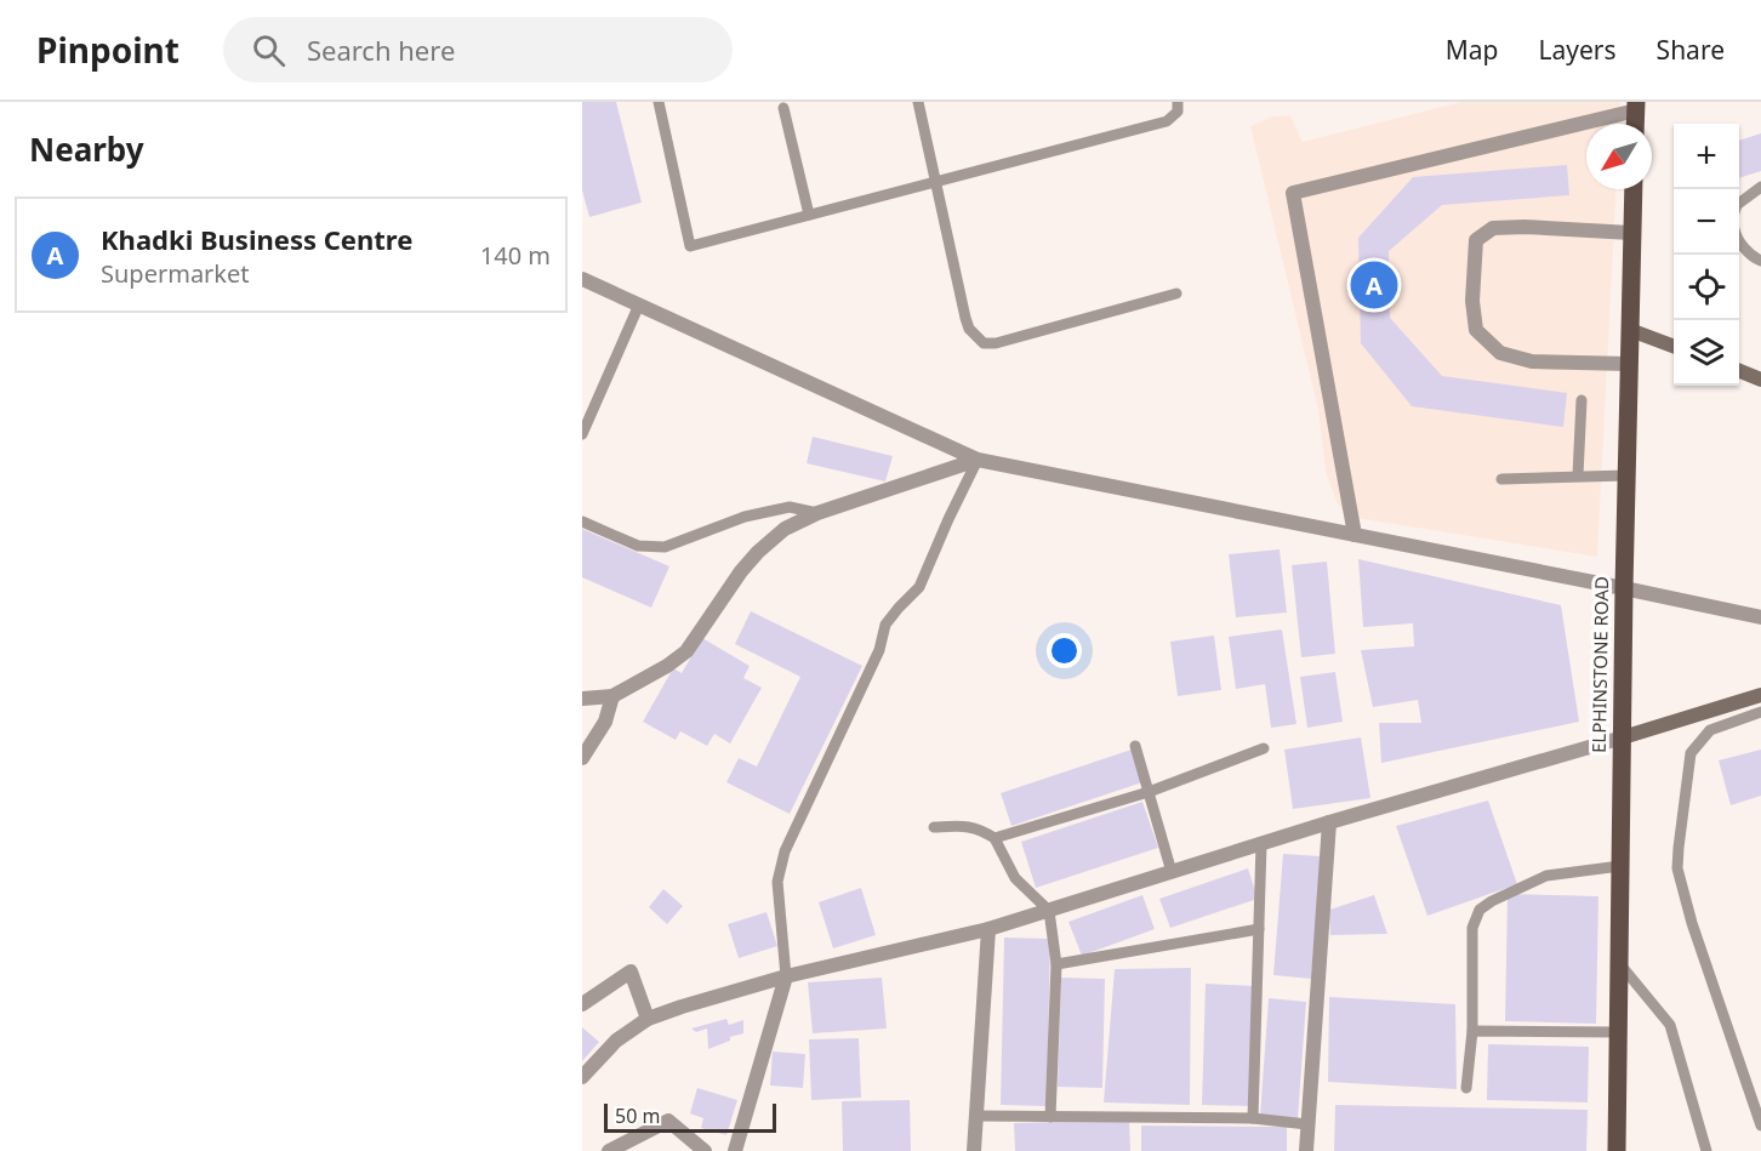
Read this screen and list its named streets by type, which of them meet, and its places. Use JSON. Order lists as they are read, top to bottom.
{
  "streets": {
    "main road": ["ELPHINSTONE ROAD"]
  },
  "scale_bar": "50 m",
  "north": "bottom left",
  "page": {
    "header": "Pinpoint",
    "search": "Search here",
    "nav": ["Map", "Layers", "Share"],
    "heading": "Nearby",
    "map_buttons": ["+", "−"],
    "list": [
      {
        "mark": "A",
        "name": "Khadki Business Centre",
        "note": "Supermarket",
        "value": "140 m"
      }
    ],
    "pins": "A",
    "scale": "50 m"
  }
}
